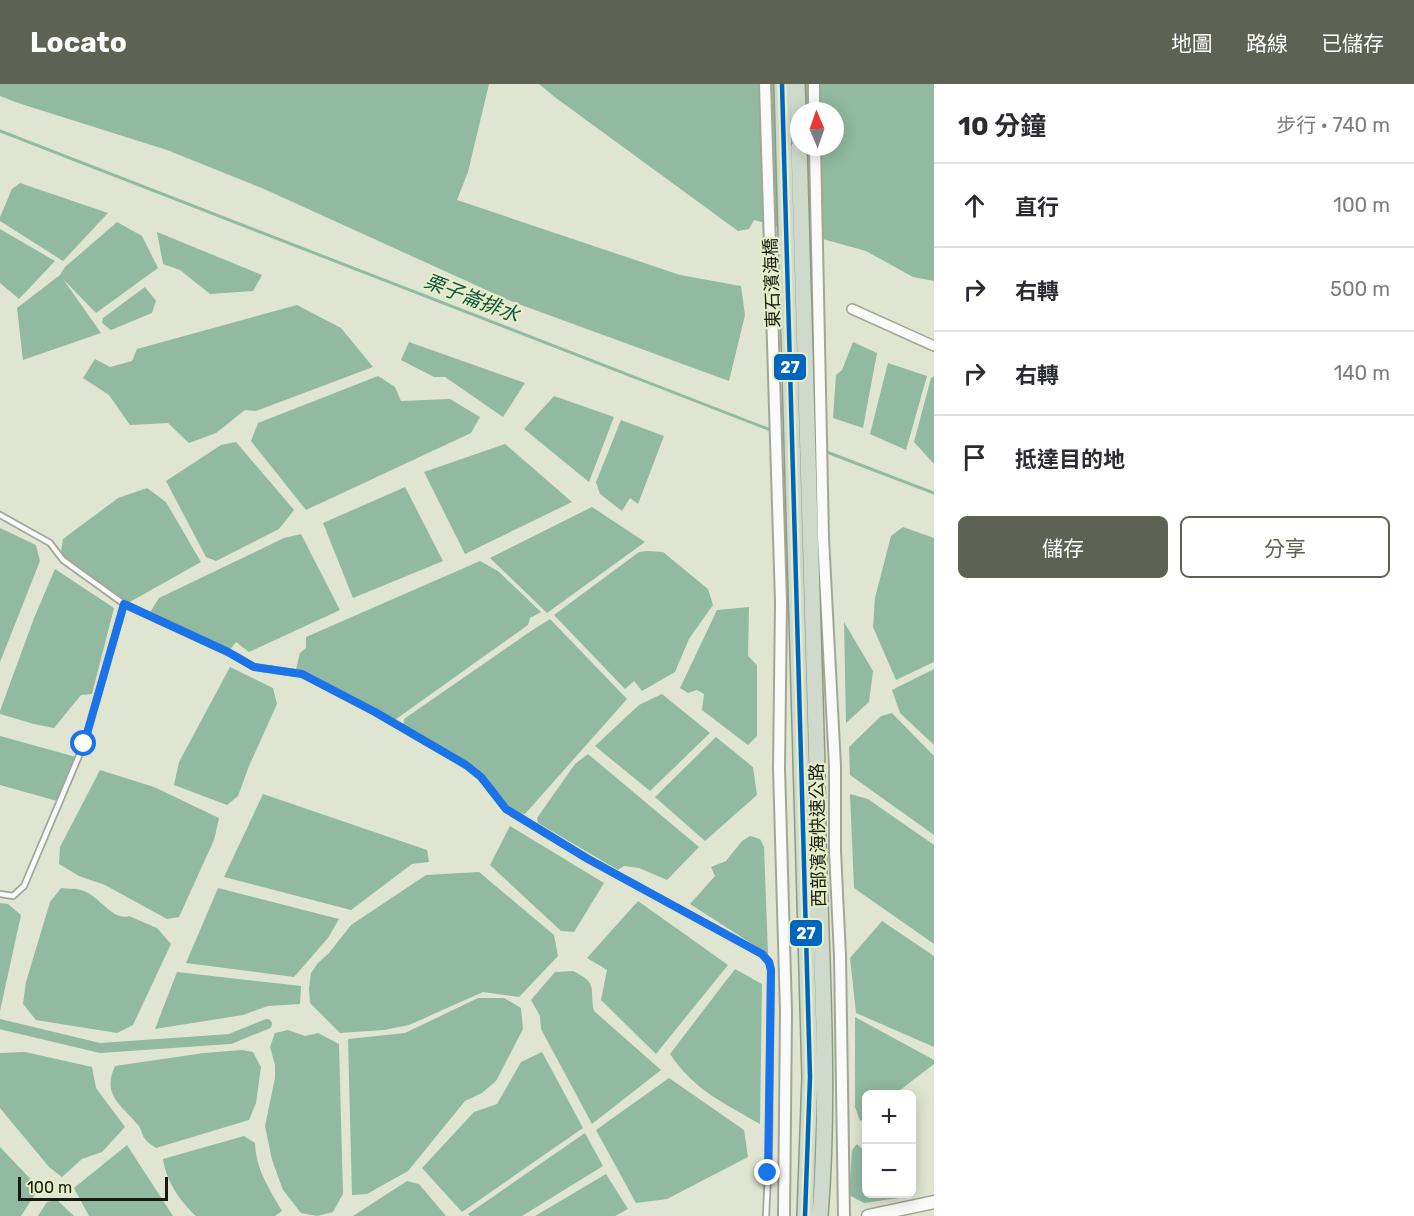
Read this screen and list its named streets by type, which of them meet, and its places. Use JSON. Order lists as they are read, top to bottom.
{
  "streets": {
    "highway": ["東石濱海橋", "西部濱海快速公路"]
  },
  "crossings": [
    ["東石濱海橋", "西部濱海快速公路"]
  ],
  "water": ["栗子崙排水"],
  "lines": ["transit line 27"],
  "scale_bar": "100 m",
  "north": "top",
  "page": {
    "header": "Locato",
    "nav": ["地圖", "路線", "已儲存"],
    "heading": ["10 分鐘", "步行 · 740 m"],
    "list": [
      ["直行", "100 m"],
      ["右轉", "500 m"],
      ["右轉", "140 m"],
      "抵達目的地"
    ],
    "buttons": ["儲存", "分享"],
    "map_buttons": ["+", "−"],
    "scale": "100 m"
  }
}
